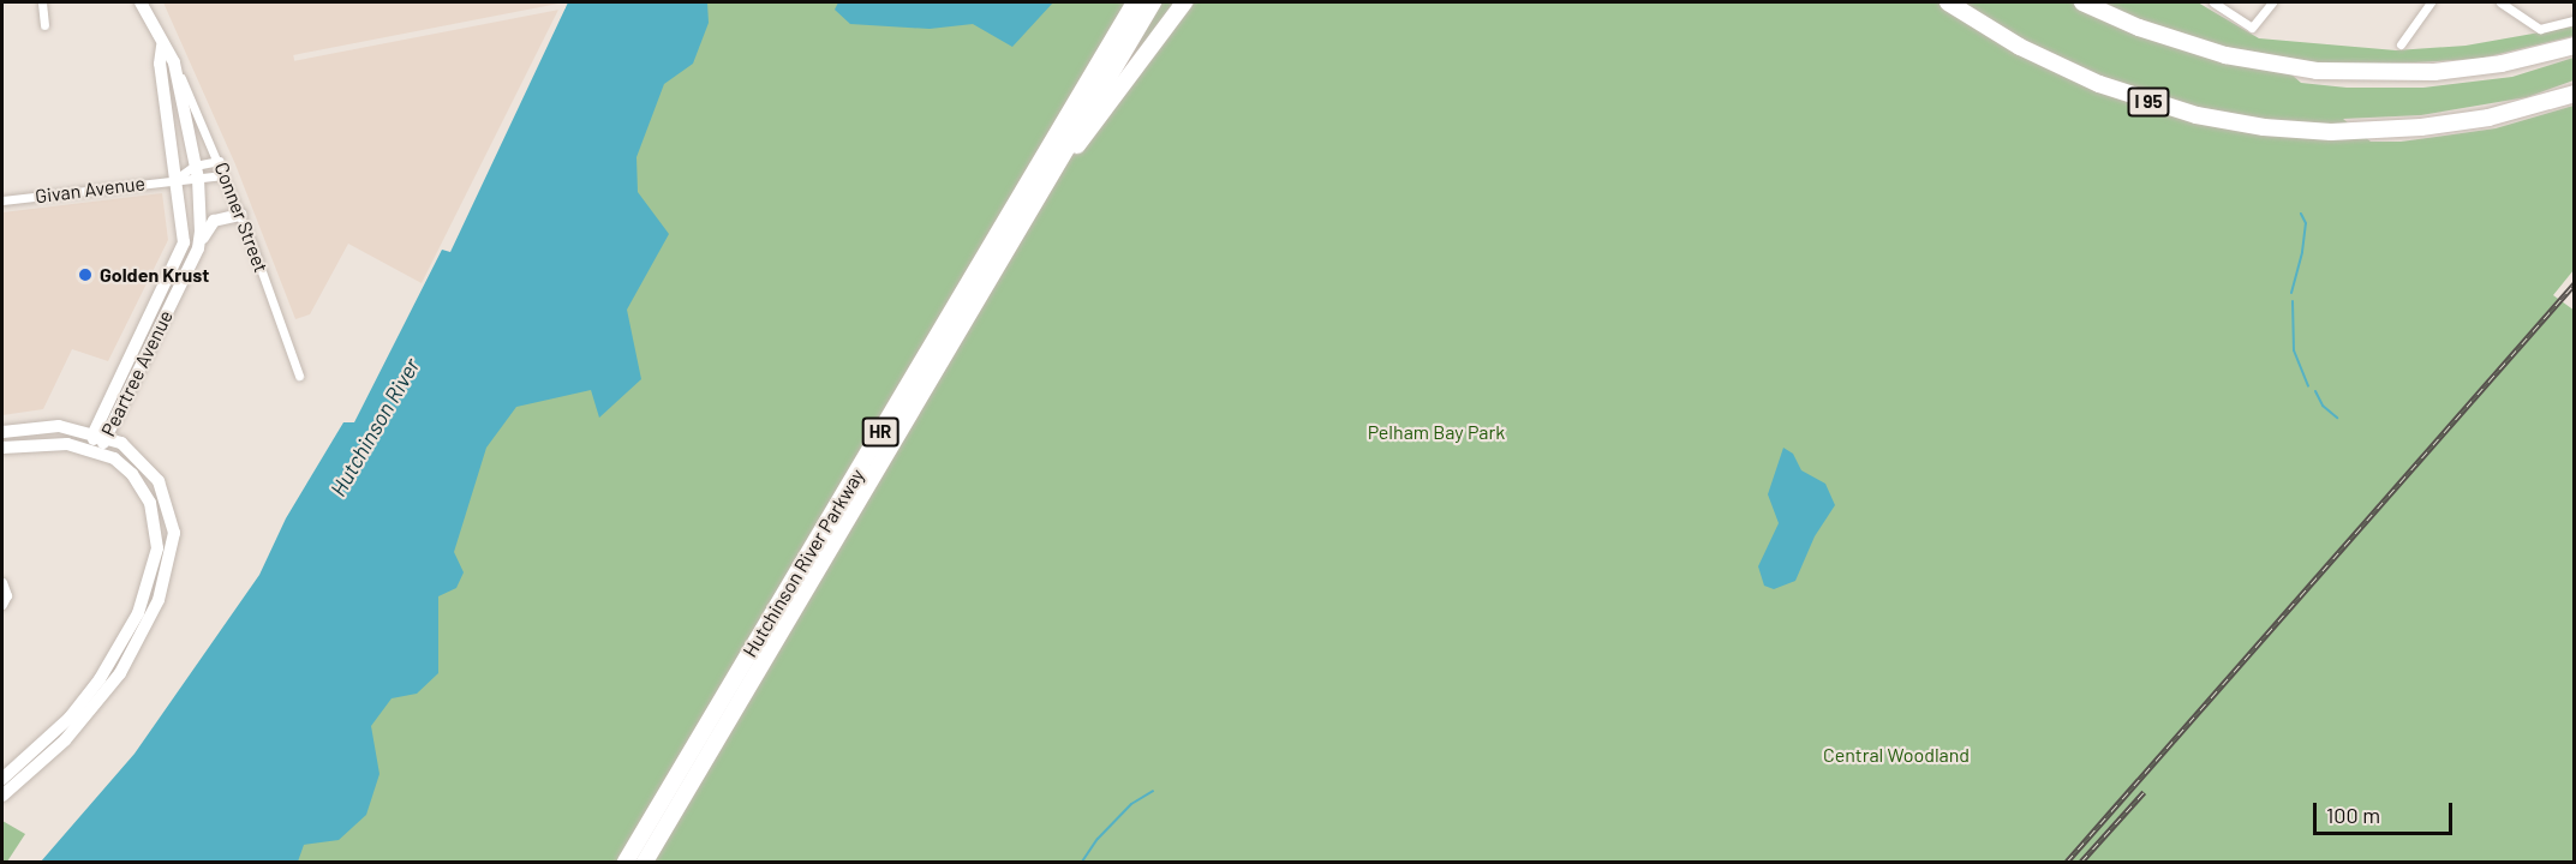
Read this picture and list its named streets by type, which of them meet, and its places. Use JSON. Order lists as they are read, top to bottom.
{
  "streets": {
    "highway": ["I 95", "HR", "Hutchinson River Parkway"],
    "main road": ["Conner Street", "Peartree Avenue"],
    "street": ["Givan Avenue"]
  },
  "crossings": [
    ["Givan Avenue", "Conner Street"],
    ["Givan Avenue", "Peartree Avenue"],
    ["Conner Street", "Peartree Avenue"]
  ],
  "water": ["Hutchinson River"],
  "parks": ["Pelham Bay Park", "Central Woodland"],
  "places": ["Golden Krust"],
  "scale_bar": "100 m"
}
